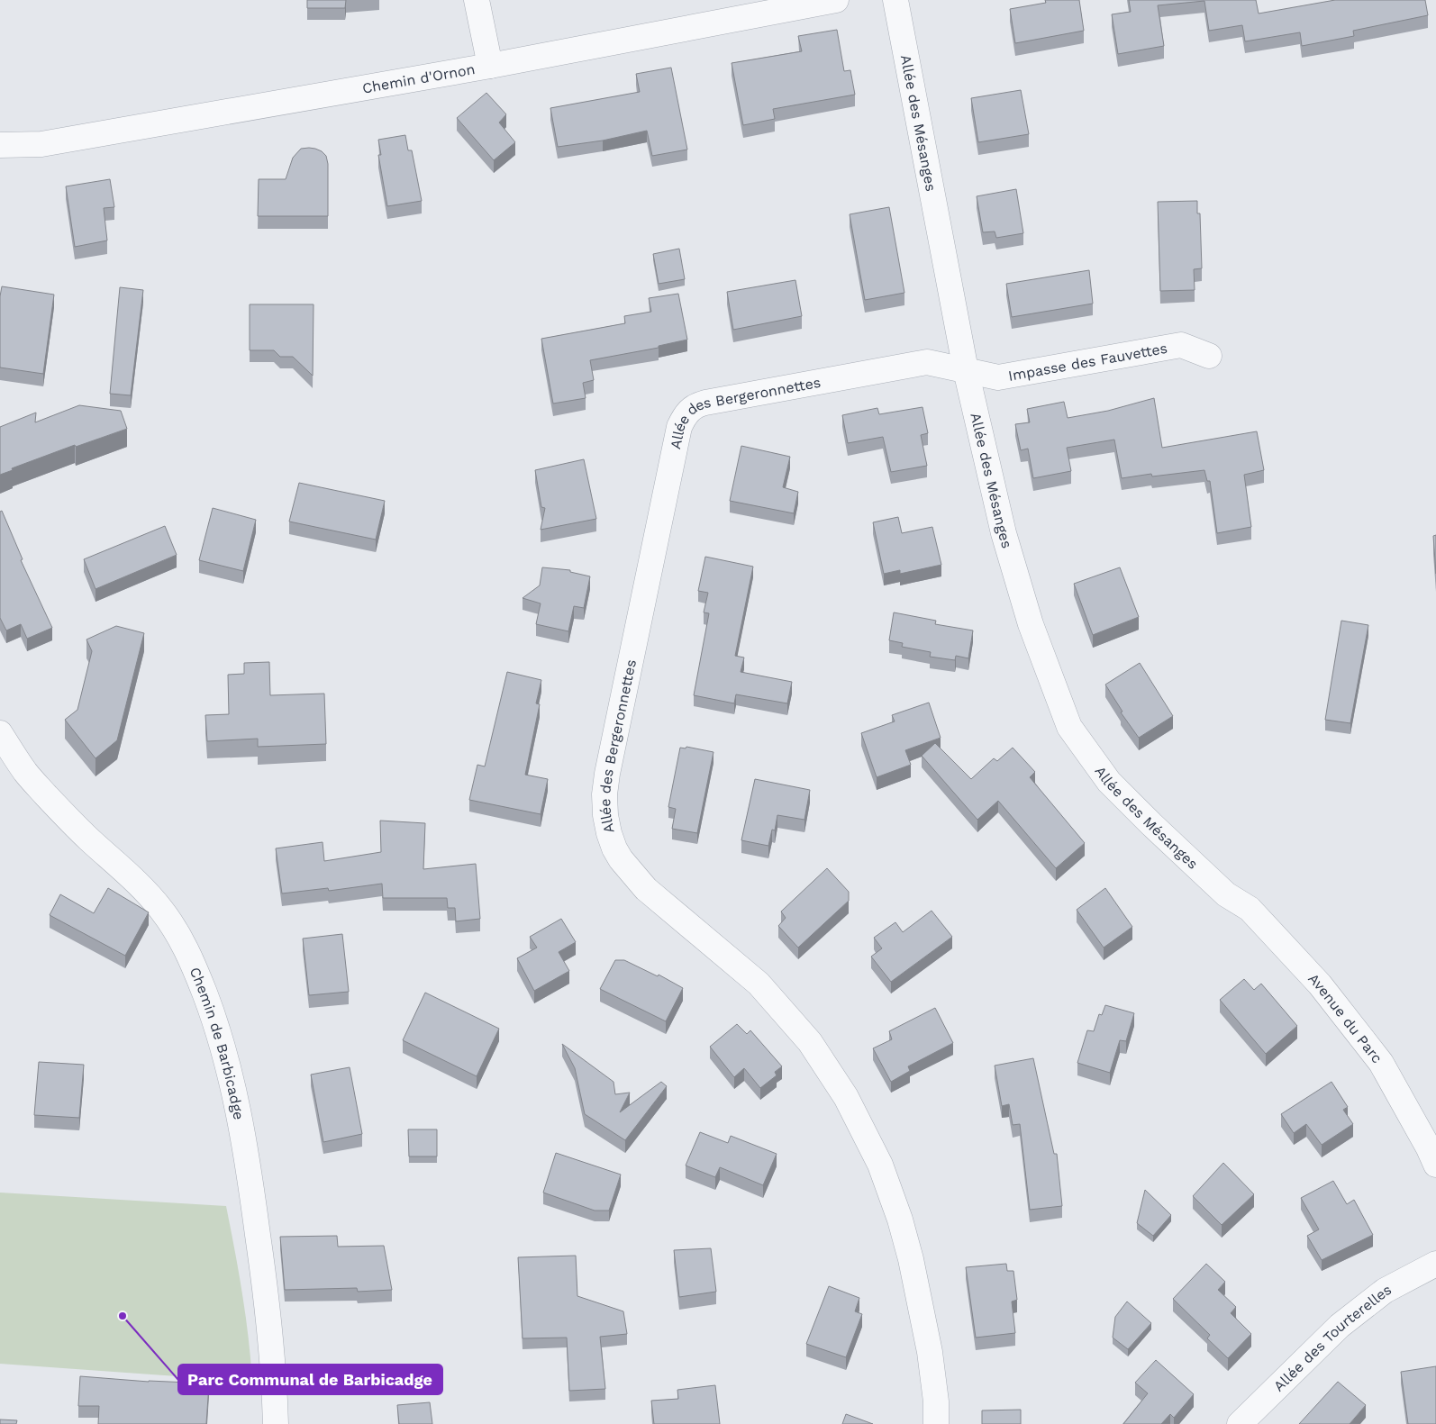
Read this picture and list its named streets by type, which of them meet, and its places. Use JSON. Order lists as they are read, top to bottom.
{
  "streets": {
    "street": [
      "Chemin d'Ornon",
      "Allée des Mésanges",
      "Impasse des Fauvettes",
      "Allée des Bergeronnettes",
      "Avenue du Parc",
      "Chemin de Barbicadge",
      "Allée des Tourterelles"
    ]
  },
  "crossings": [
    ["Allée des Mésanges", "Impasse des Fauvettes"],
    ["Allée des Mésanges", "Allée des Bergeronnettes"],
    ["Allée des Mésanges", "Avenue du Parc"],
    ["Impasse des Fauvettes", "Allée des Bergeronnettes"]
  ],
  "places": ["Parc Communal de Barbicadge"]
}
